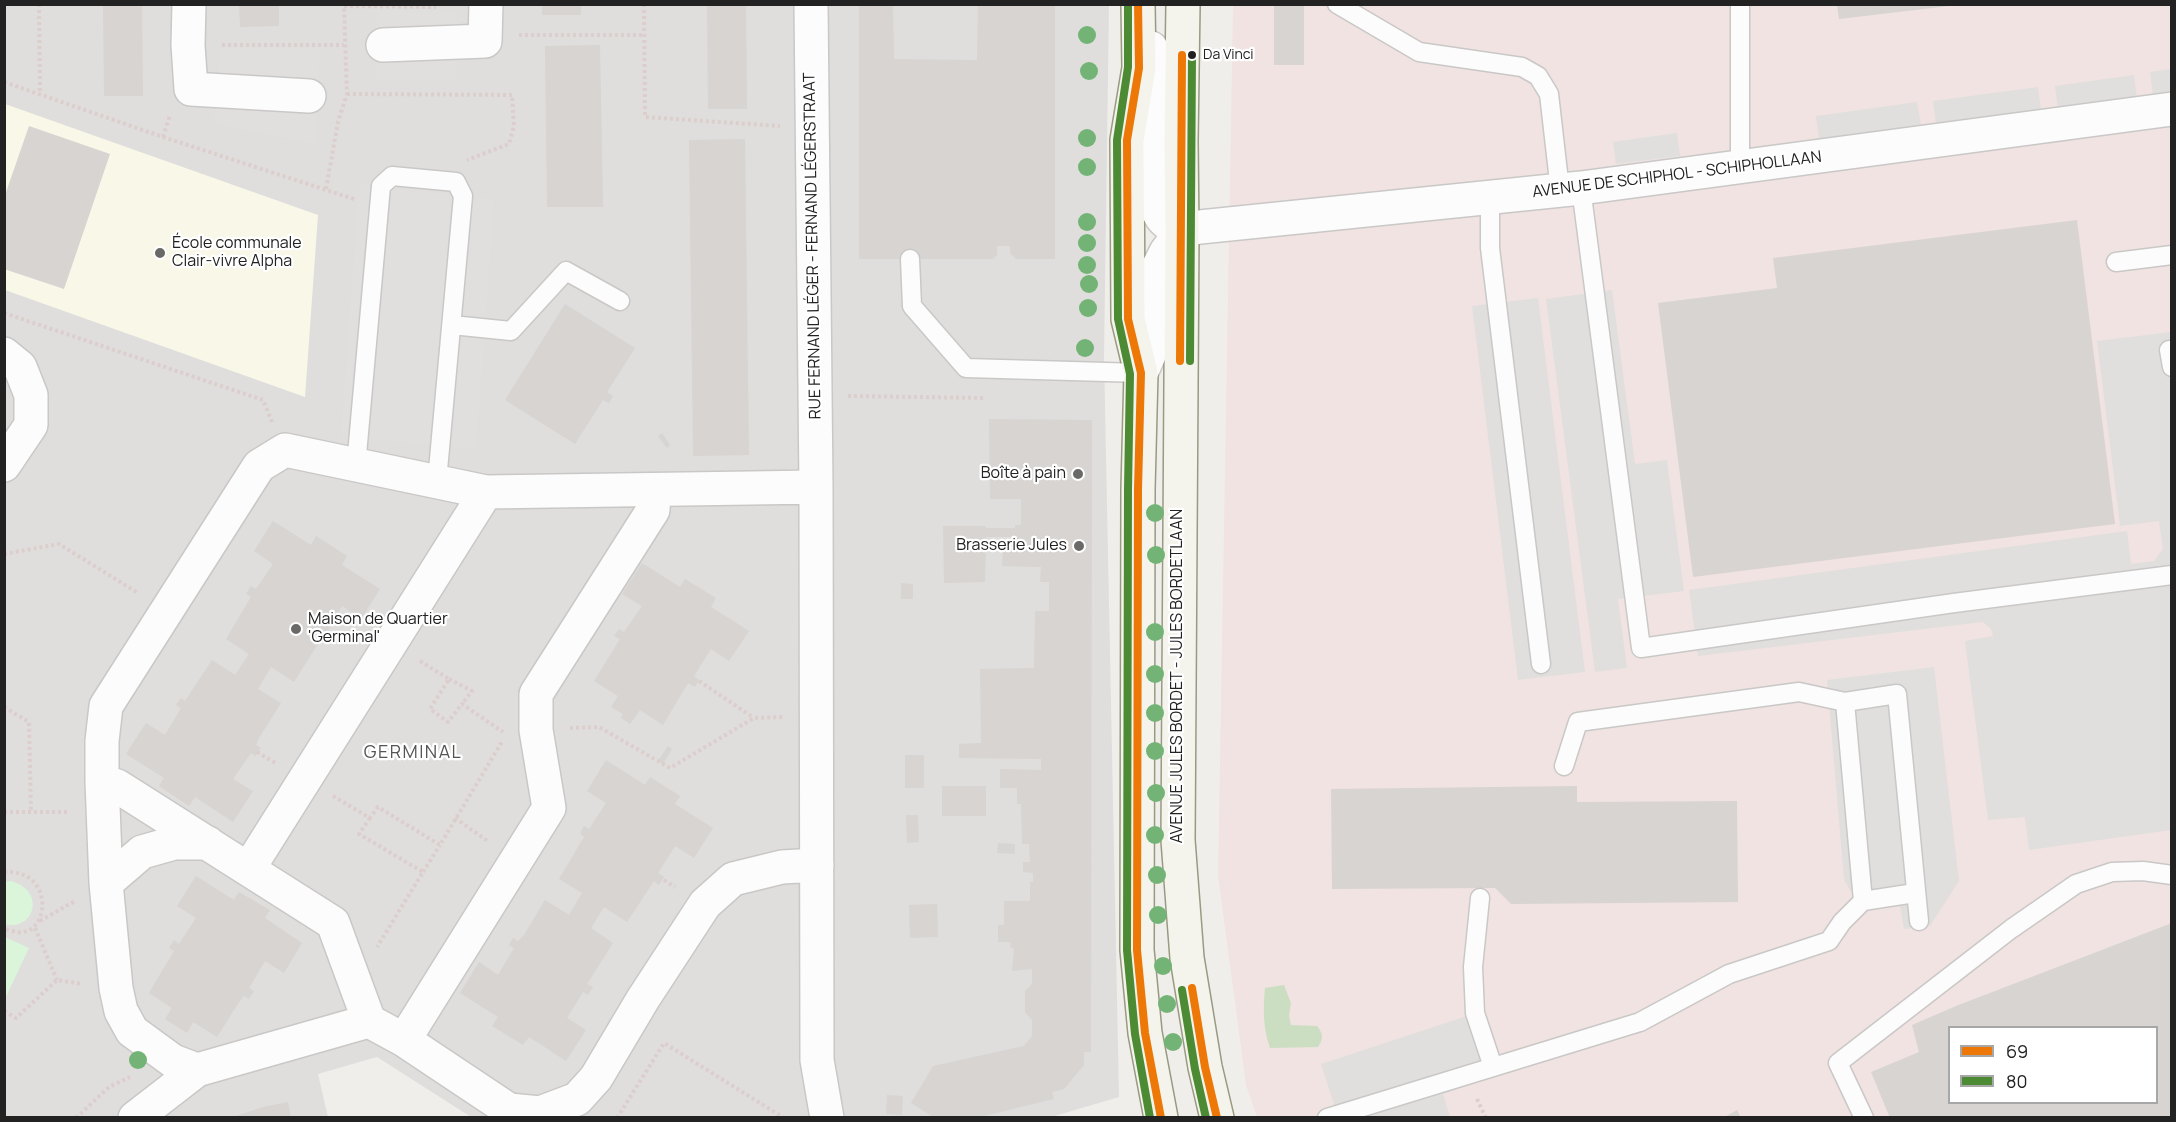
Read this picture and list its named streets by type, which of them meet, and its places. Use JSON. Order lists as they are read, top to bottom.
{
  "streets": {
    "main road": ["AVENUE JULES BORDET - JULES BORDETLAAN"],
    "street": ["AVENUE DE SCHIPHOL - SCHIPHOLLAAN", "RUE FERNAND LÉGER - FERNAND LÉGERSTRAAT"]
  },
  "crossings": [
    ["AVENUE DE SCHIPHOL - SCHIPHOLLAAN", "AVENUE JULES BORDET - JULES BORDETLAAN"]
  ],
  "districts": ["GERMINAL"],
  "places": [
    "Da Vinci",
    "École communale Clair-vivre Alpha",
    "Boîte à pain",
    "Brasserie Jules",
    "Maison de Quartier 'Germinal'"
  ],
  "lines": ["transit line 69", "transit line 80"],
  "legend": ["69", "80"]
}
